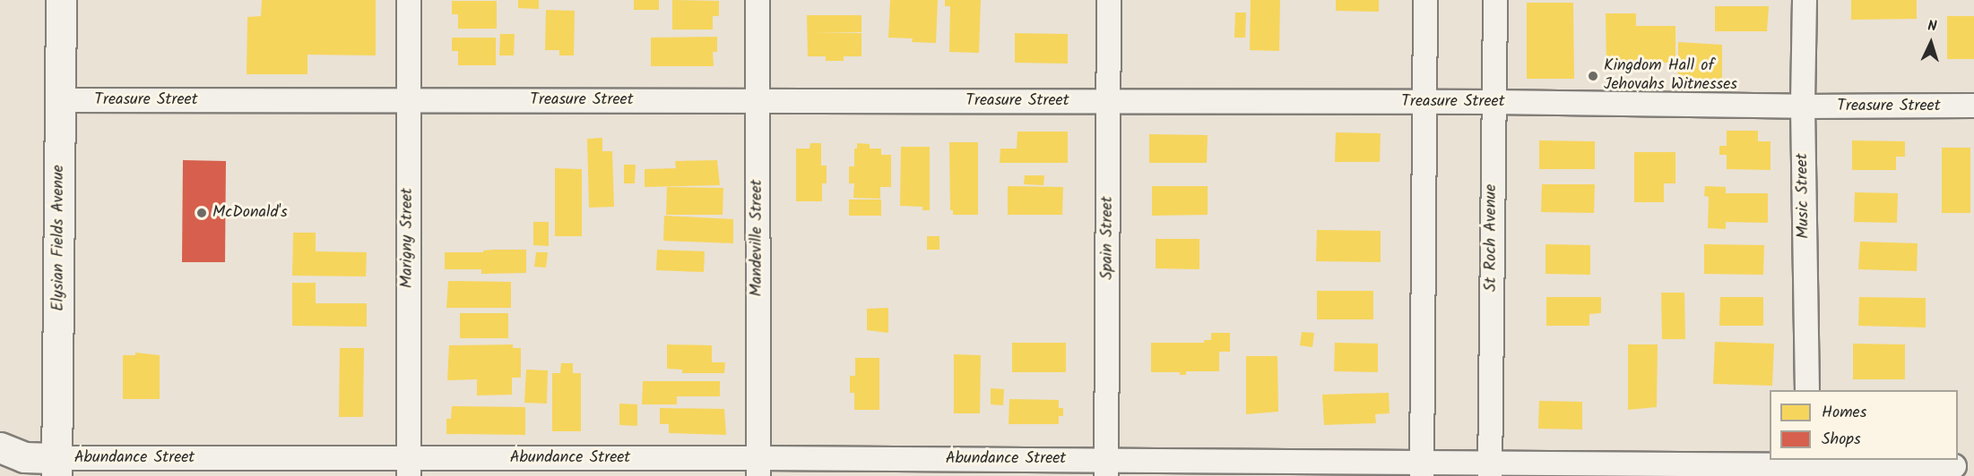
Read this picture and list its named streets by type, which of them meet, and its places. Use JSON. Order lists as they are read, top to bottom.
{
  "streets": {
    "main road": ["Elysian Fields Avenue"],
    "street": [
      "Treasure Street",
      "Music Street",
      "Marigny Street",
      "Mandeville Street",
      "Spain Street",
      "St Roch Avenue",
      "Abundance Street"
    ]
  },
  "crossings": [
    ["Treasure Street", "Music Street"],
    ["Treasure Street", "Elysian Fields Avenue"],
    ["Treasure Street", "Marigny Street"],
    ["Treasure Street", "Mandeville Street"],
    ["Treasure Street", "Spain Street"],
    ["Treasure Street", "St Roch Avenue"],
    ["Elysian Fields Avenue", "Abundance Street"],
    ["Marigny Street", "Abundance Street"],
    ["Mandeville Street", "Abundance Street"],
    ["Spain Street", "Abundance Street"],
    ["St Roch Avenue", "Abundance Street"]
  ],
  "places": ["Kingdom Hall of Jehovahs Witnesses", "McDonald's"],
  "legend": ["Homes", "Shops"],
  "north": "top"
}
